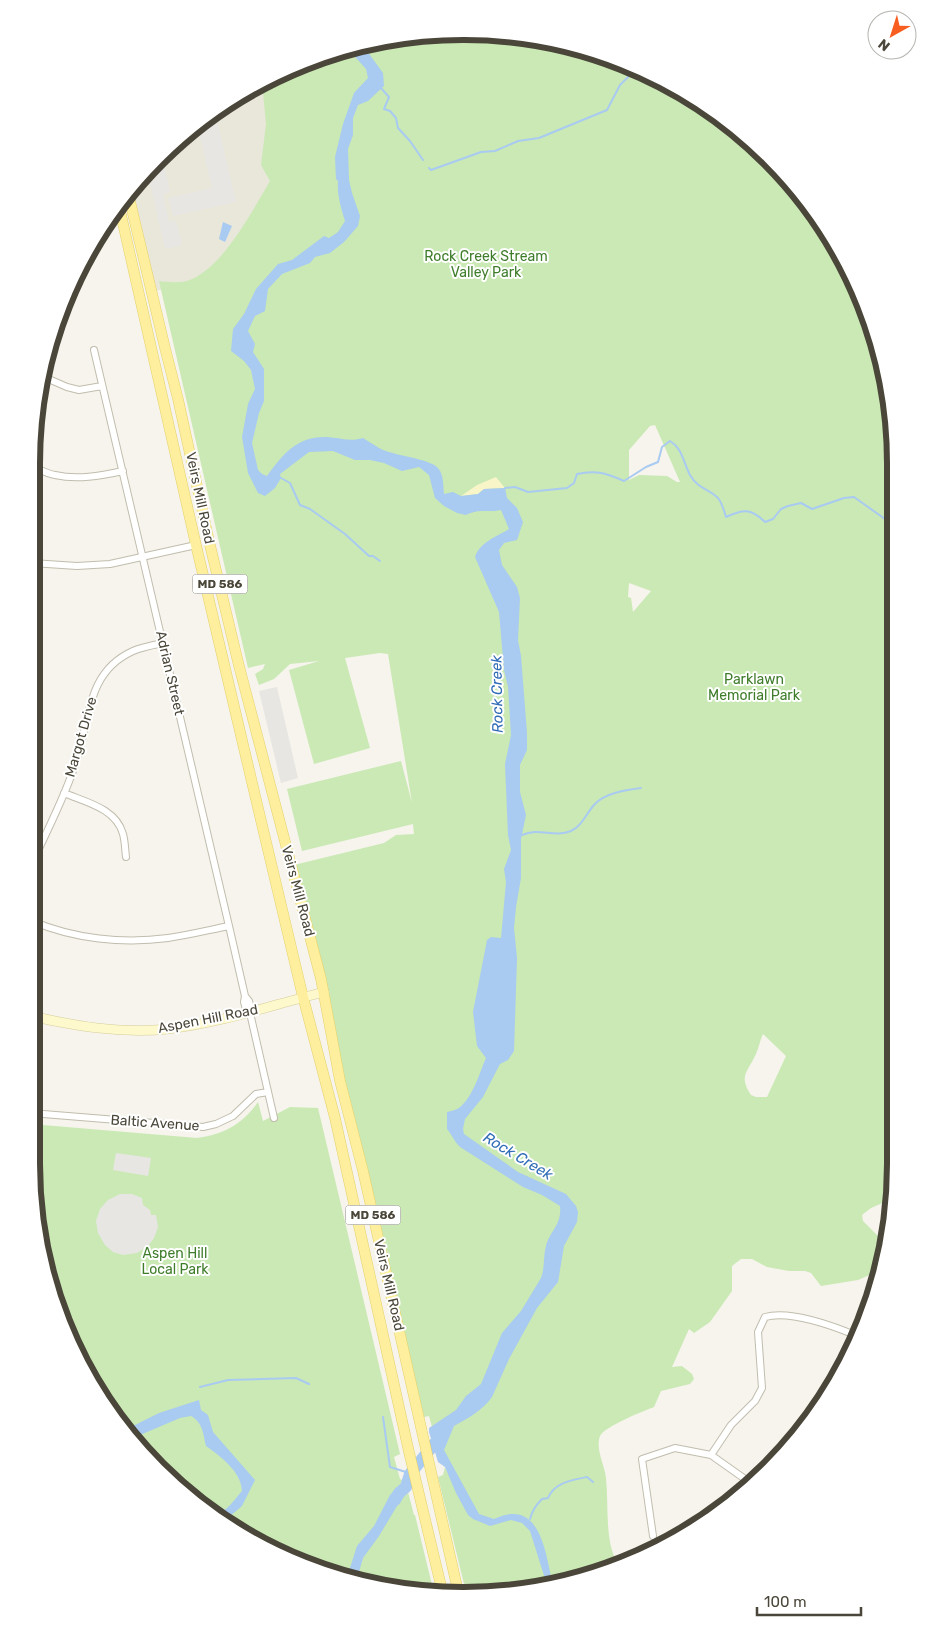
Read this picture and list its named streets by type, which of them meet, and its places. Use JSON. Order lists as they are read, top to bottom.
{
  "streets": {
    "main road": ["Veirs Mill Road", "MD 586"],
    "street": [
      "Adrian Street",
      "Margot Drive",
      "Aspen Hill Road",
      "Baltic Avenue"
    ]
  },
  "crossings": [
    ["Veirs Mill Road", "Aspen Hill Road"],
    ["Adrian Street", "Margot Drive"],
    ["Adrian Street", "Aspen Hill Road"],
    ["Adrian Street", "Baltic Avenue"]
  ],
  "water": ["Rock Creek"],
  "parks": ["Rock Creek Stream Valley Park", "Parklawn Memorial Park", "Aspen Hill Local Park"],
  "scale_bar": "100 m",
  "north": "bottom left"
}
